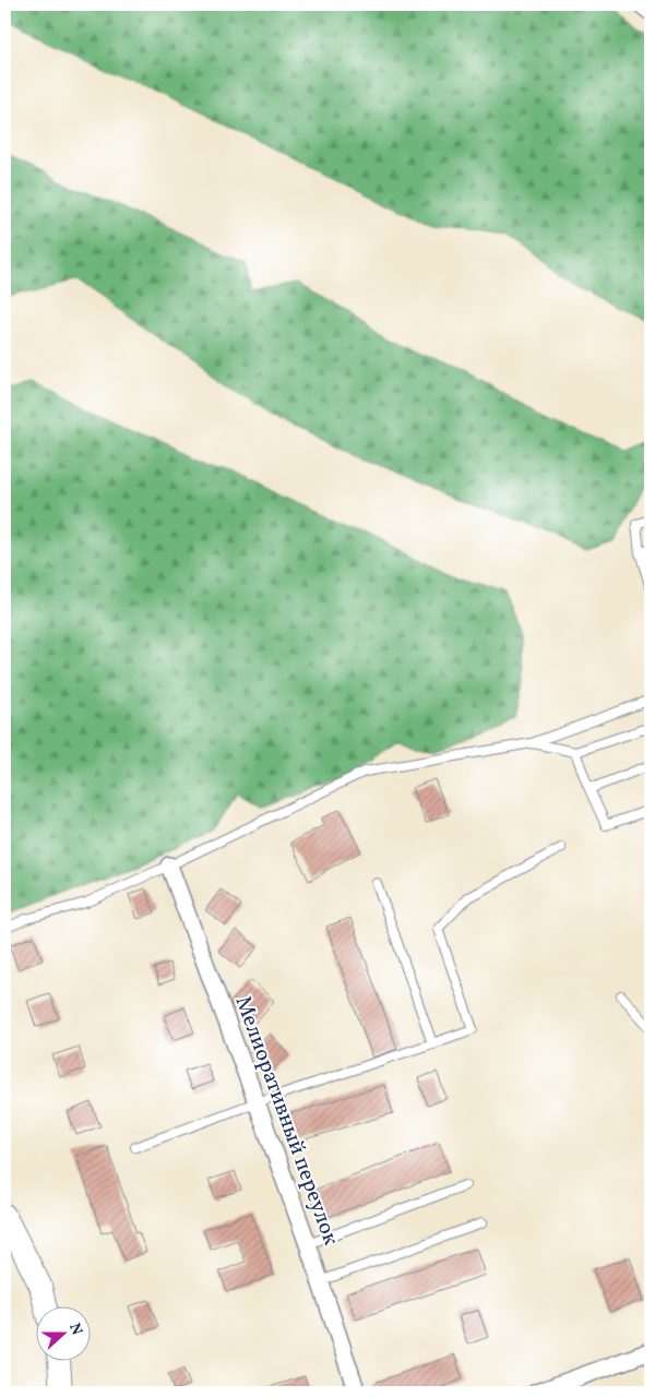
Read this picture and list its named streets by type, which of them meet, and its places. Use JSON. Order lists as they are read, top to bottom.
{
  "streets": {
    "street": ["Мелиоративный переулок"]
  },
  "north": "right"
}
